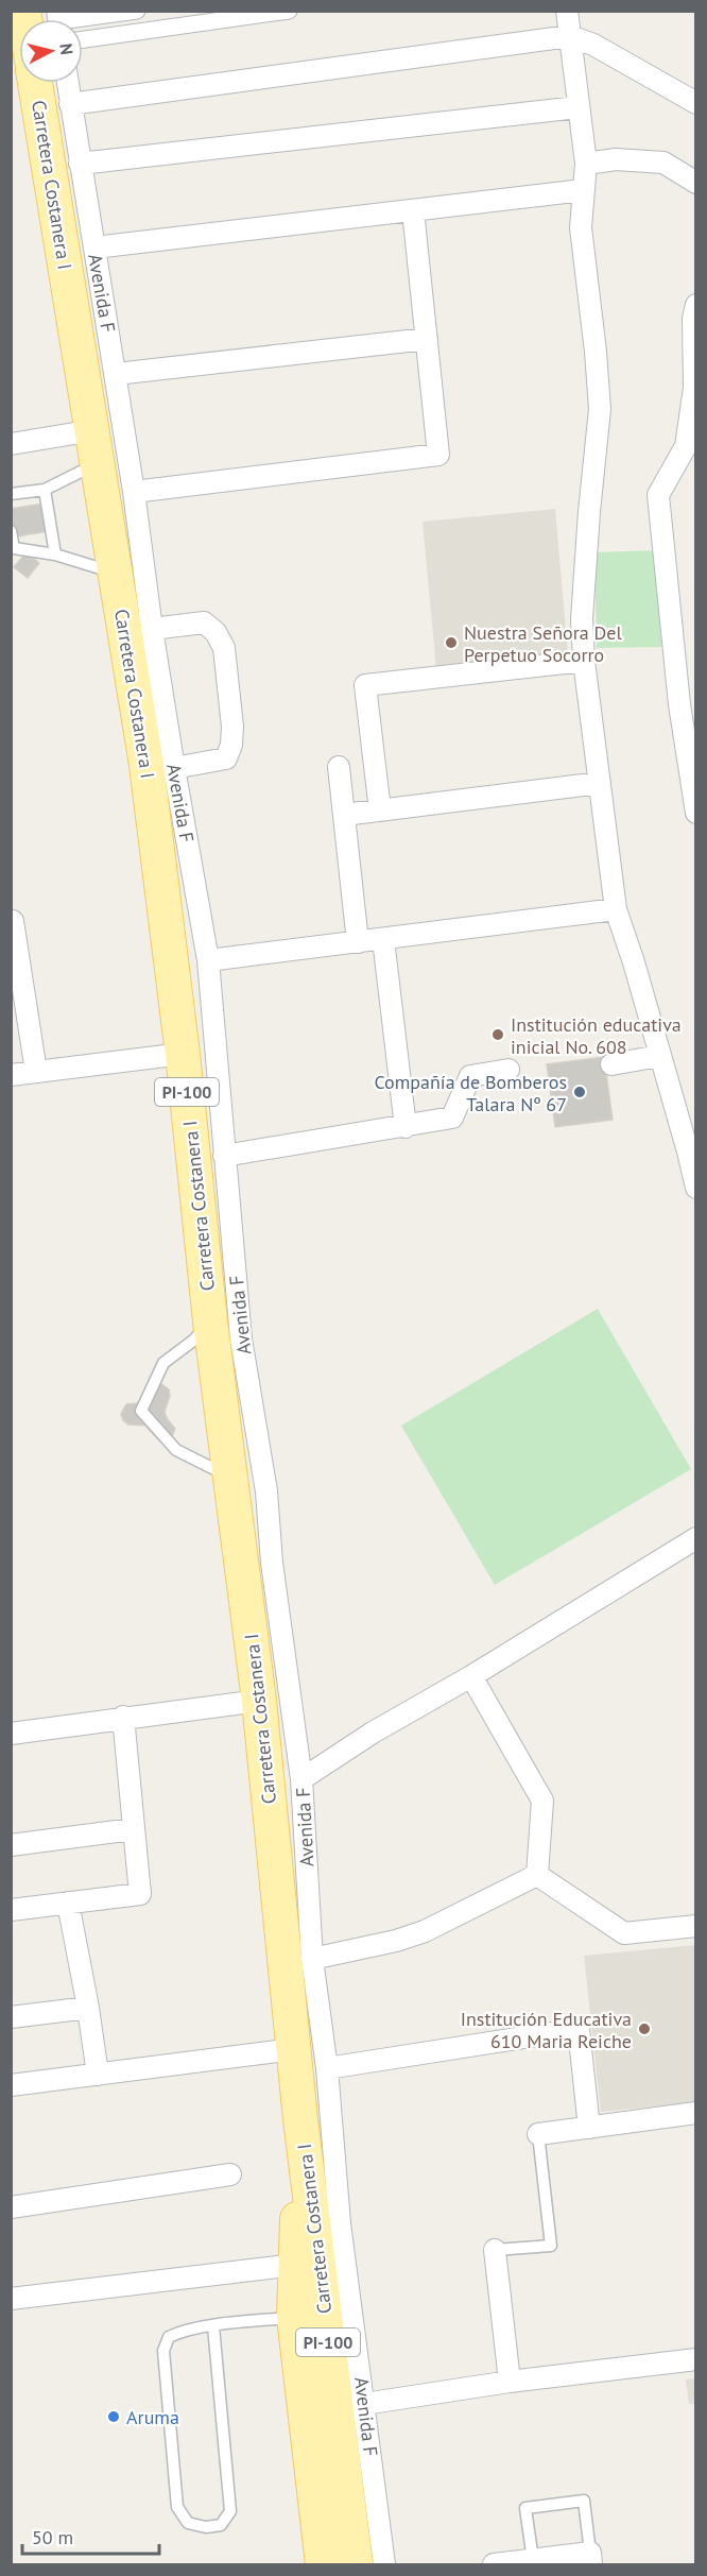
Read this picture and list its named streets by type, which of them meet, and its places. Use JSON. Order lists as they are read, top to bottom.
{
  "streets": {
    "main road": ["Carretera Costanera I", "PI-100"],
    "street": ["Avenida F"]
  },
  "crossings": [
    ["Carretera Costanera I", "Avenida F"]
  ],
  "places": [
    "Nuestra Señora Del Perpetuo Socorro",
    "Institución educativa inicial No. 608",
    "Compañía de Bomberos Talara Nº 67",
    "Institución Educativa 610 Maria Reiche",
    "Aruma"
  ],
  "scale_bar": "50 m",
  "north": "right"
}
